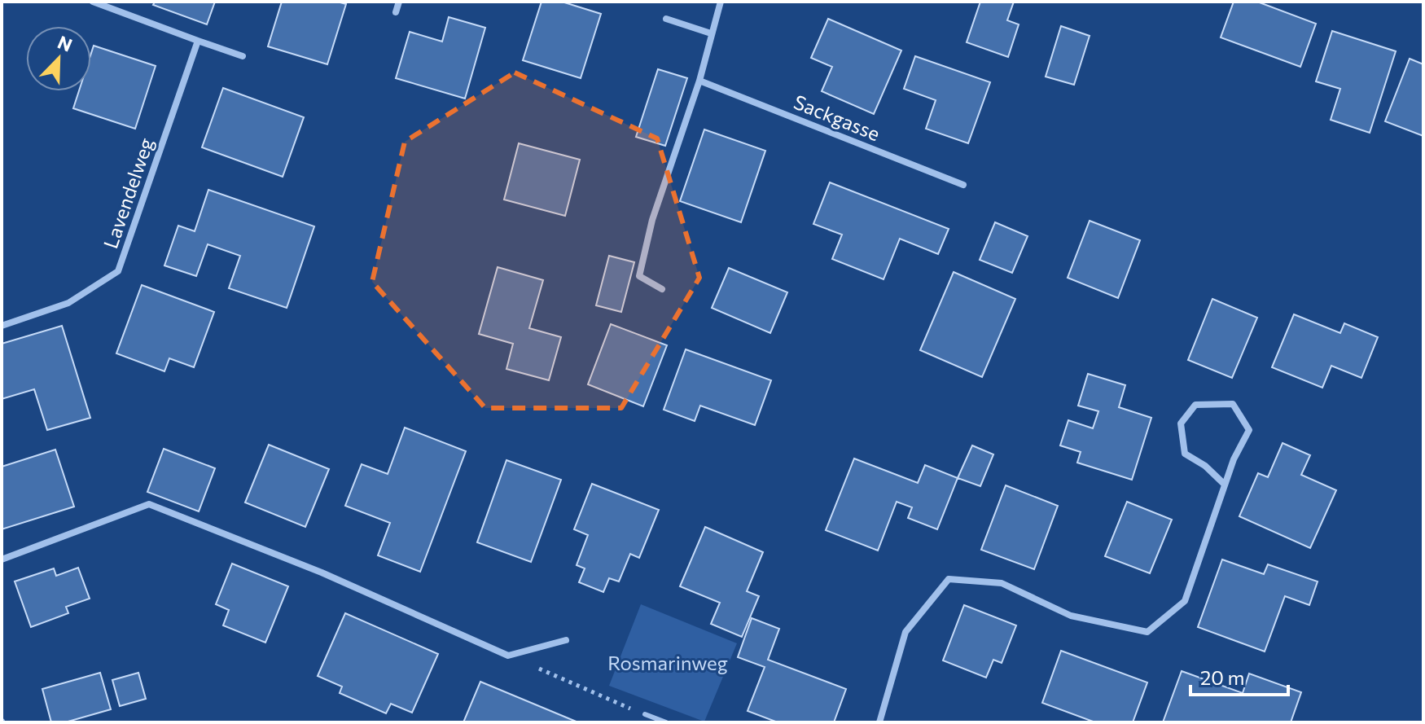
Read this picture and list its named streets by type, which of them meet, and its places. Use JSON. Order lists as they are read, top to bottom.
{
  "streets": {
    "street": ["Sackgasse", "Lavendelweg"]
  },
  "parks": ["Rosmarinweg"],
  "scale_bar": "20 m",
  "north": "top right"
}
